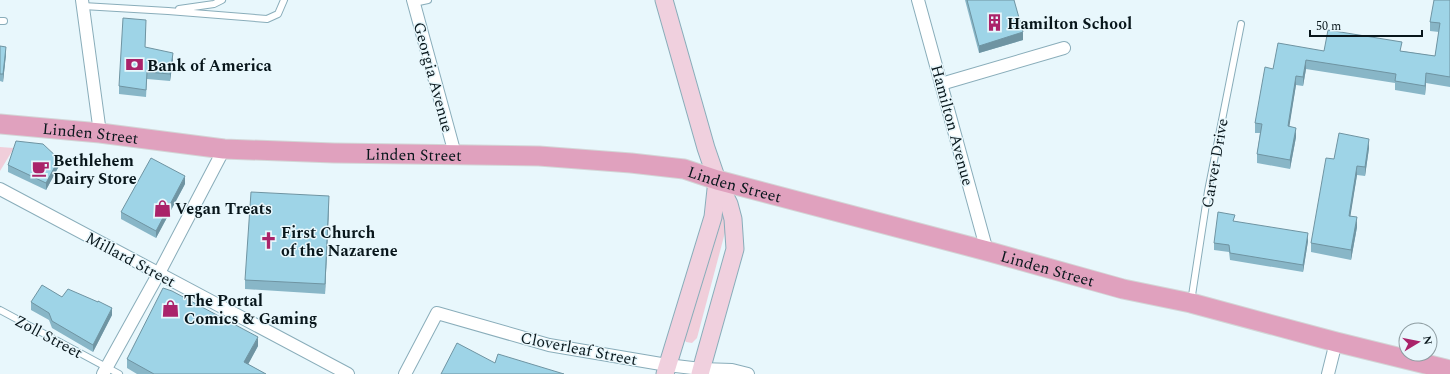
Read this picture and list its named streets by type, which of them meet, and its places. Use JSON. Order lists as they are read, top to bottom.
{
  "streets": {
    "main road": ["Linden Street"],
    "street": [
      "Georgia Avenue",
      "Hamilton Avenue",
      "Millard Street",
      "Cloverleaf Street"
    ],
    "lane": ["Carver Drive", "Zoll Street"]
  },
  "crossings": [
    ["Georgia Avenue", "Linden Street"],
    ["Hamilton Avenue", "Linden Street"],
    ["Linden Street", "Carver Drive"]
  ],
  "places": {
    "building": ["Hamilton School"],
    "bank": ["Bank of America"],
    "cafe": ["Bethlehem Dairy Store"],
    "shop": ["Vegan Treats", "The Portal Comics & Gaming"],
    "church": ["First Church of the Nazarene"]
  },
  "scale_bar": "50 m",
  "north": "right"
}
